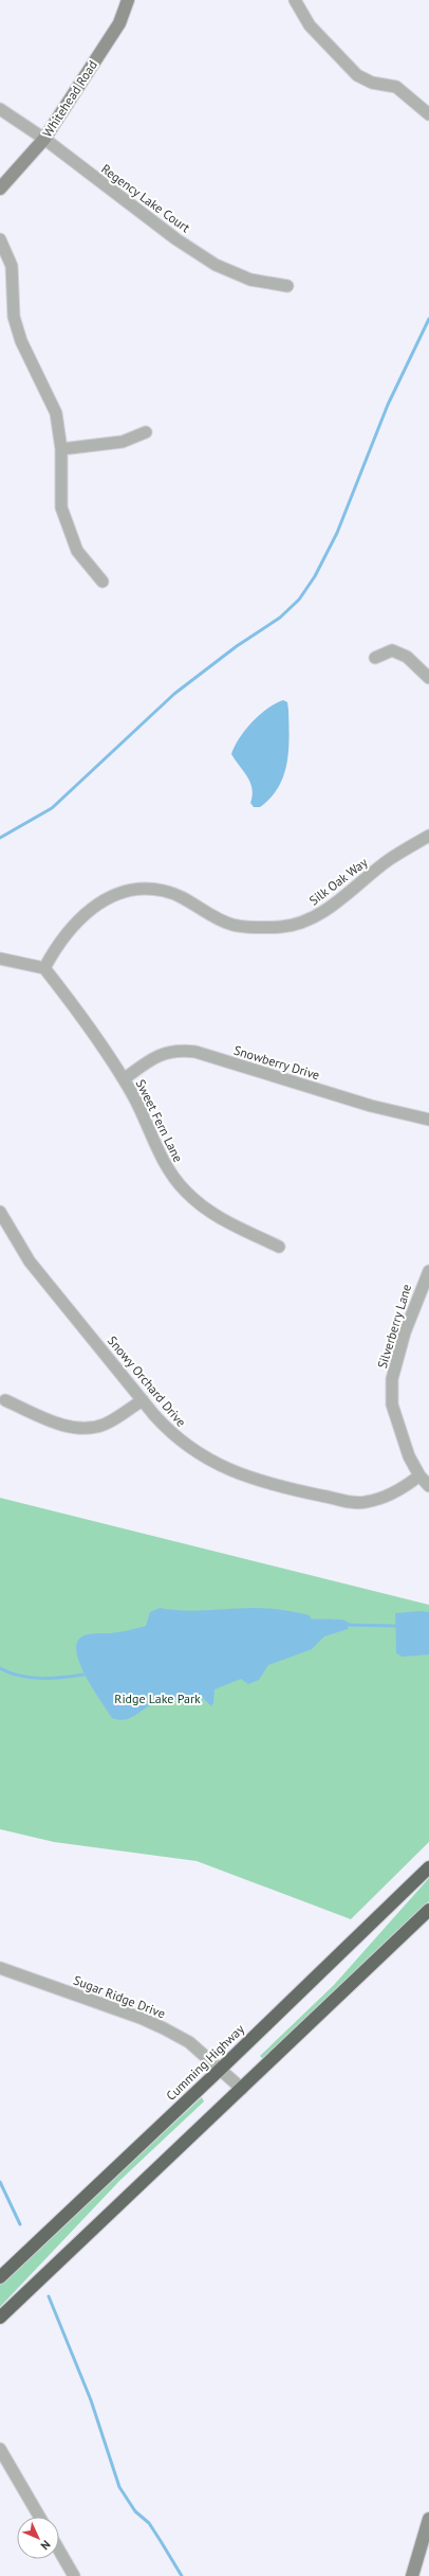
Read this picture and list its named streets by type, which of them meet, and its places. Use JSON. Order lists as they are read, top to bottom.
{
  "streets": {
    "highway": ["Cumming Highway"],
    "street": [
      "Whitehead Road",
      "Regency Lake Court",
      "Silk Oak Way",
      "Snowberry Drive",
      "Sweet Fern Lane",
      "Silverberry Lane",
      "Snowy Orchard Drive",
      "Sugar Ridge Drive"
    ]
  },
  "crossings": [
    ["Whitehead Road", "Regency Lake Court"],
    ["Silk Oak Way", "Sweet Fern Lane"],
    ["Snowberry Drive", "Sweet Fern Lane"],
    ["Silverberry Lane", "Snowy Orchard Drive"],
    ["Sugar Ridge Drive", "Cumming Highway"]
  ],
  "parks": ["Ridge Lake Park"],
  "north": "bottom right"
}
